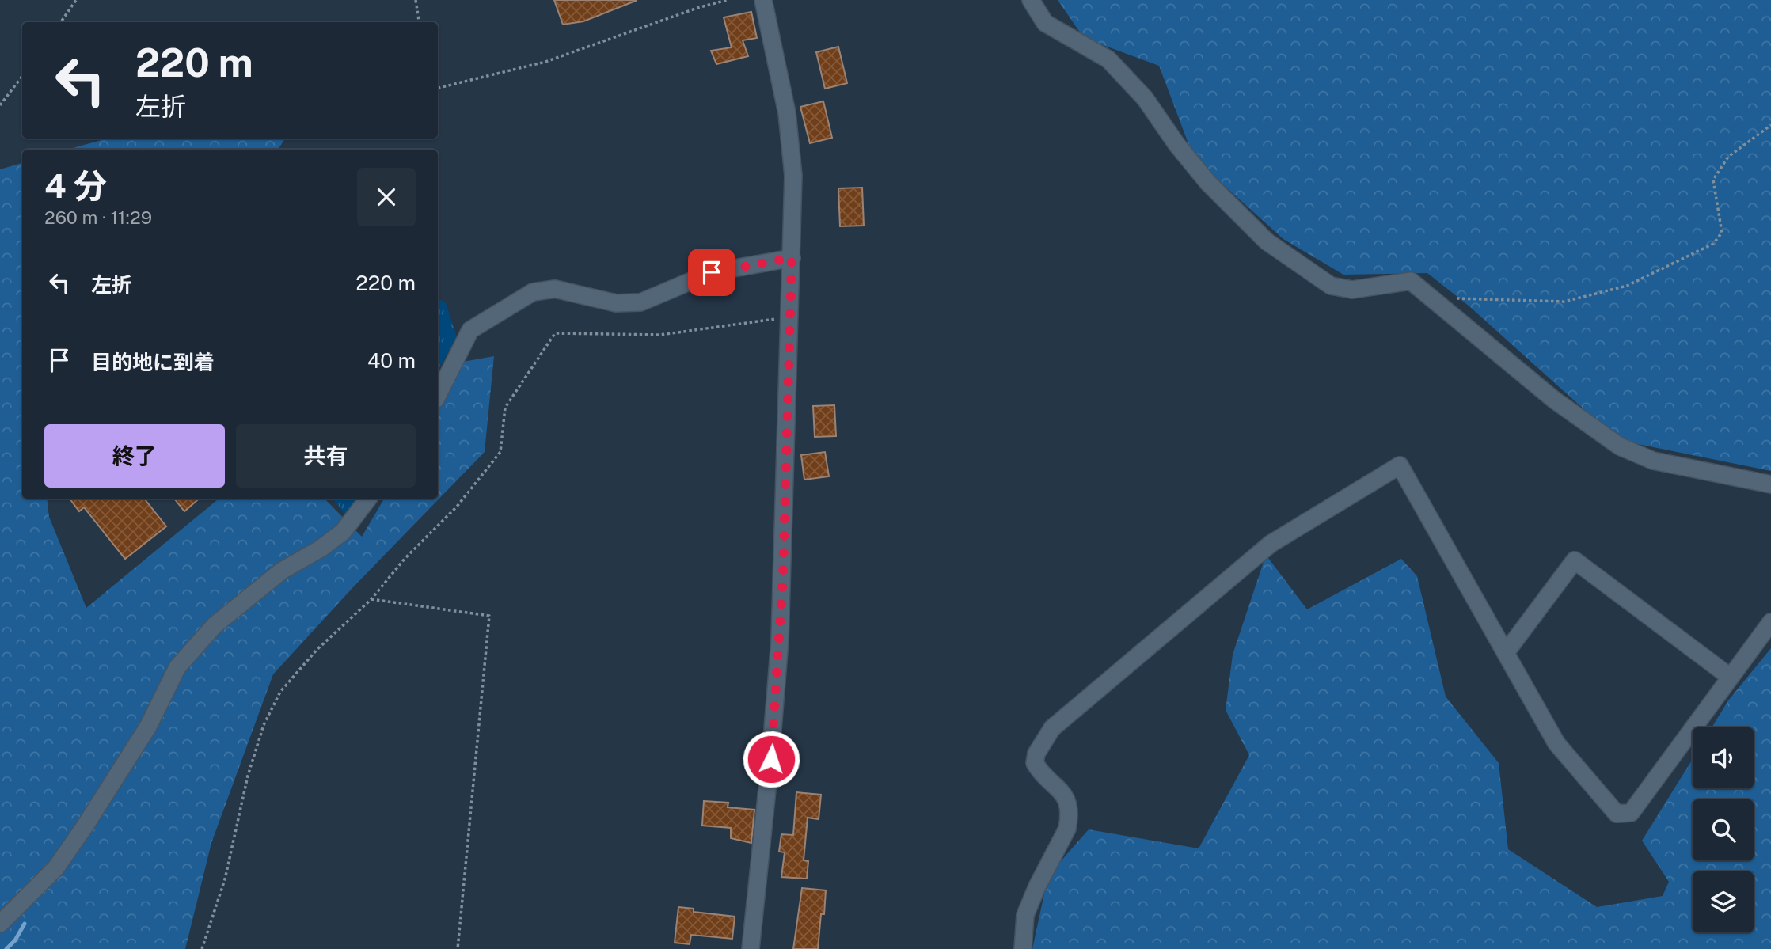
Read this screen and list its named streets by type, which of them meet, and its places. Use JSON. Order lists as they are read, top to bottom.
{
  "page": {
    "turn": ["220 m", "左折"],
    "heading": ["4 分", "260 m · 11:29"],
    "list": [
      {
        "name": "左折",
        "value": "220 m"
      },
      {
        "name": "目的地に到着",
        "value": "40 m"
      }
    ],
    "buttons": ["終了", "共有"]
  }
}
